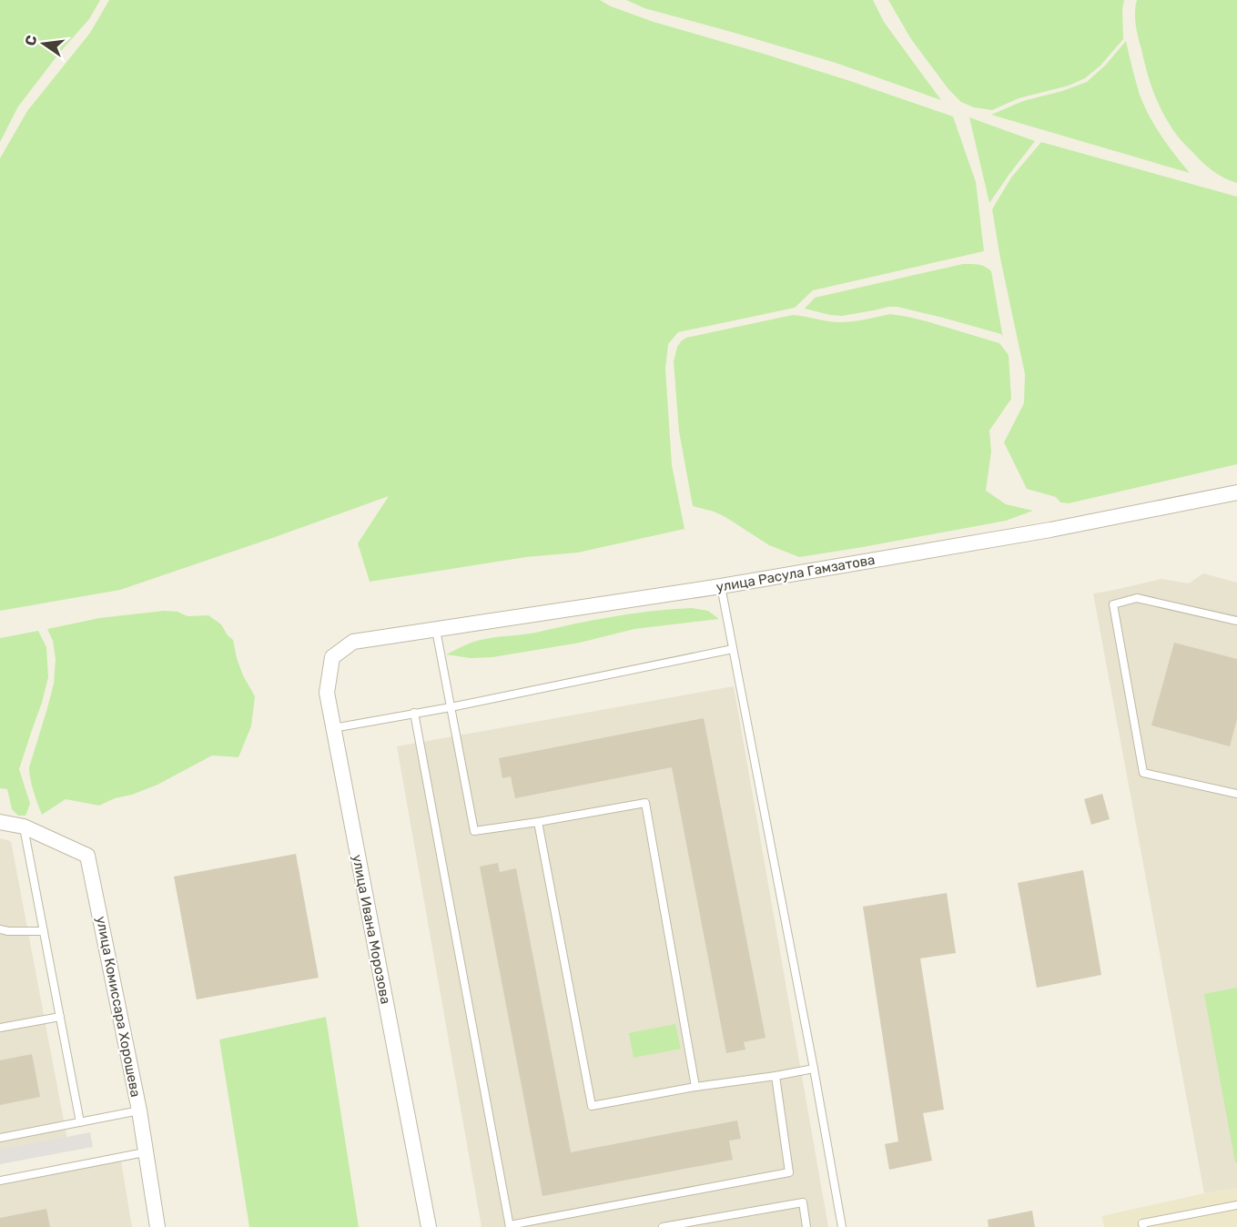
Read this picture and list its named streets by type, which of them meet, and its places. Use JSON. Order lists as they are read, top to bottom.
{
  "streets": {
    "street": ["улица Расула Гамзатова", "улица Ивана Морозова", "улица Комиссара Хорошева"]
  },
  "crossings": [
    ["улица Расула Гамзатова", "улица Ивана Морозова"]
  ],
  "north": "left"
}
